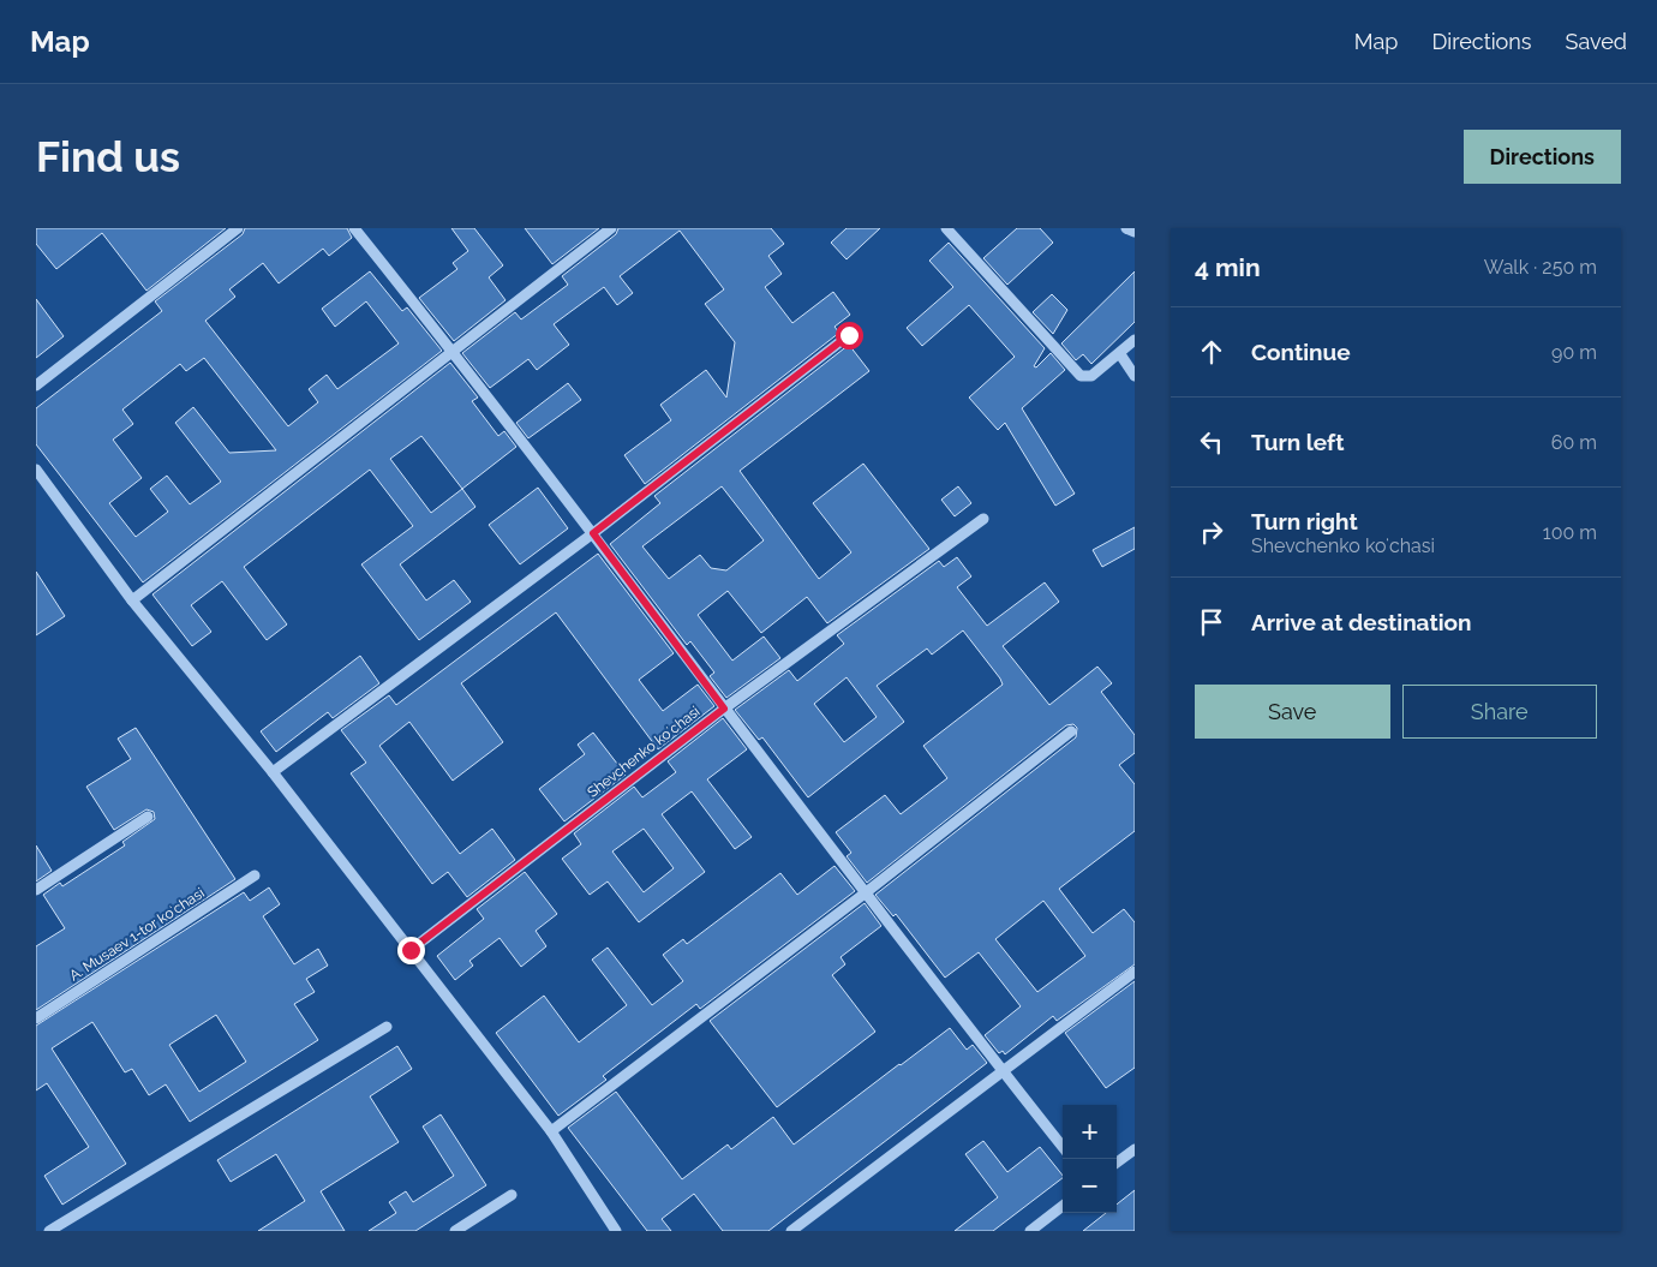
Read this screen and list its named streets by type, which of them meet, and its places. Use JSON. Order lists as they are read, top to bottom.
{
  "streets": {
    "street": ["Shevchenko koʻchasi", "A. Musaev 1-tor koʻchasi"]
  },
  "page": {
    "header": "Map",
    "nav": ["Map", "Directions", "Saved"],
    "buttons": [
      "Directions",
      ["Save", "Share"]
    ],
    "title": "Find us",
    "heading": ["4 min", "Walk · 250 m"],
    "list": [
      ["Continue", "90 m"],
      ["Turn left", "60 m"],
      ["Turn right", "Shevchenko koʻchasi", "100 m"],
      "Arrive at destination"
    ],
    "map_buttons": ["+", "−"]
  }
}
